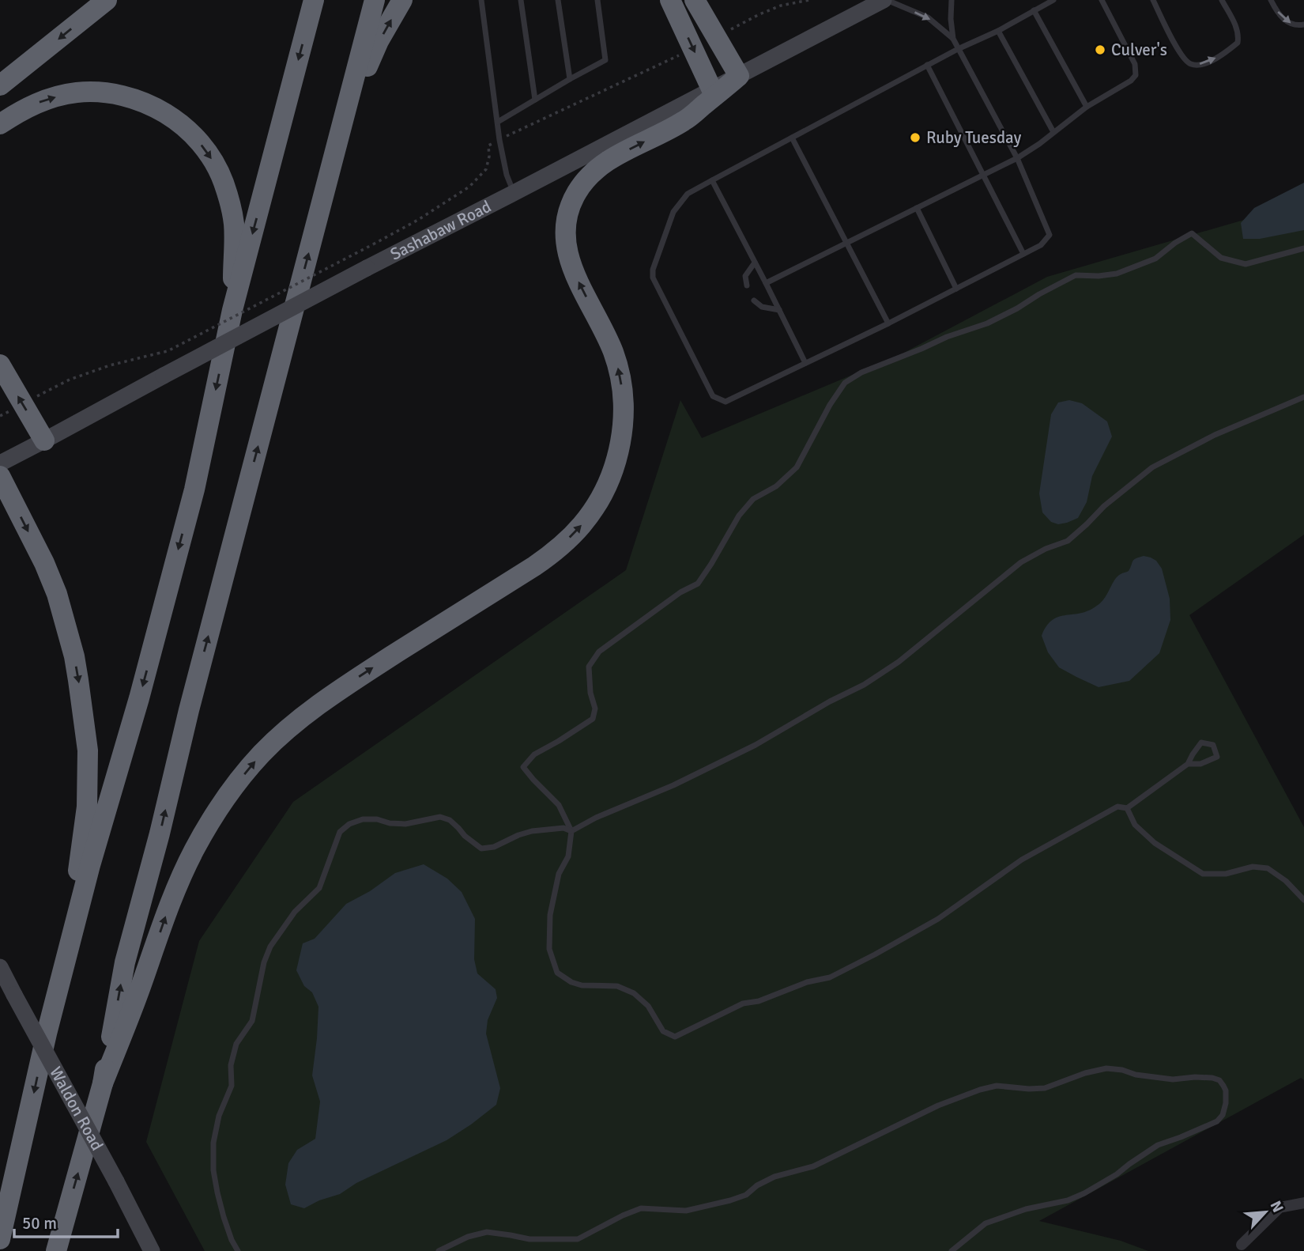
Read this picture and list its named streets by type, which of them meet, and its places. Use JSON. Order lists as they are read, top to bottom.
{
  "streets": {
    "main road": ["Sashabaw Road", "Waldon Road"]
  },
  "places": ["Culver's", "Ruby Tuesday"],
  "scale_bar": "50 m",
  "north": "top right"
}
